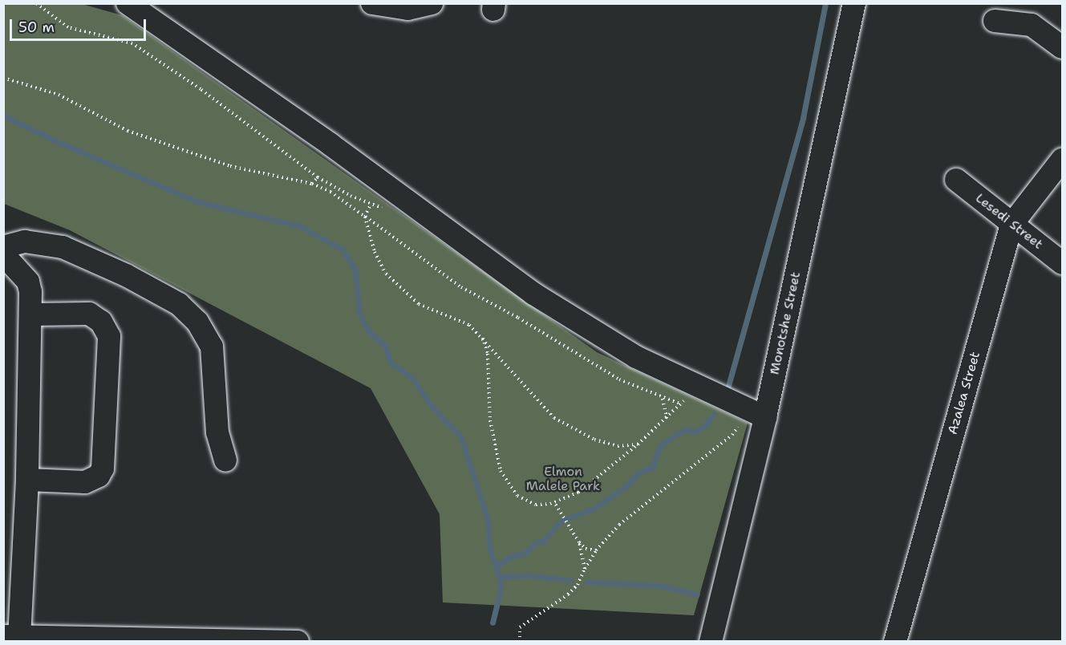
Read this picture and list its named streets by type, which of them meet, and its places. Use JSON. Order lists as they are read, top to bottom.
{
  "streets": {
    "street": ["Lesedi Street", "Monotshe Street", "Azalea Street"]
  },
  "crossings": [
    ["Lesedi Street", "Azalea Street"]
  ],
  "parks": ["Elmon Malele Park"],
  "scale_bar": "50 m"
}
